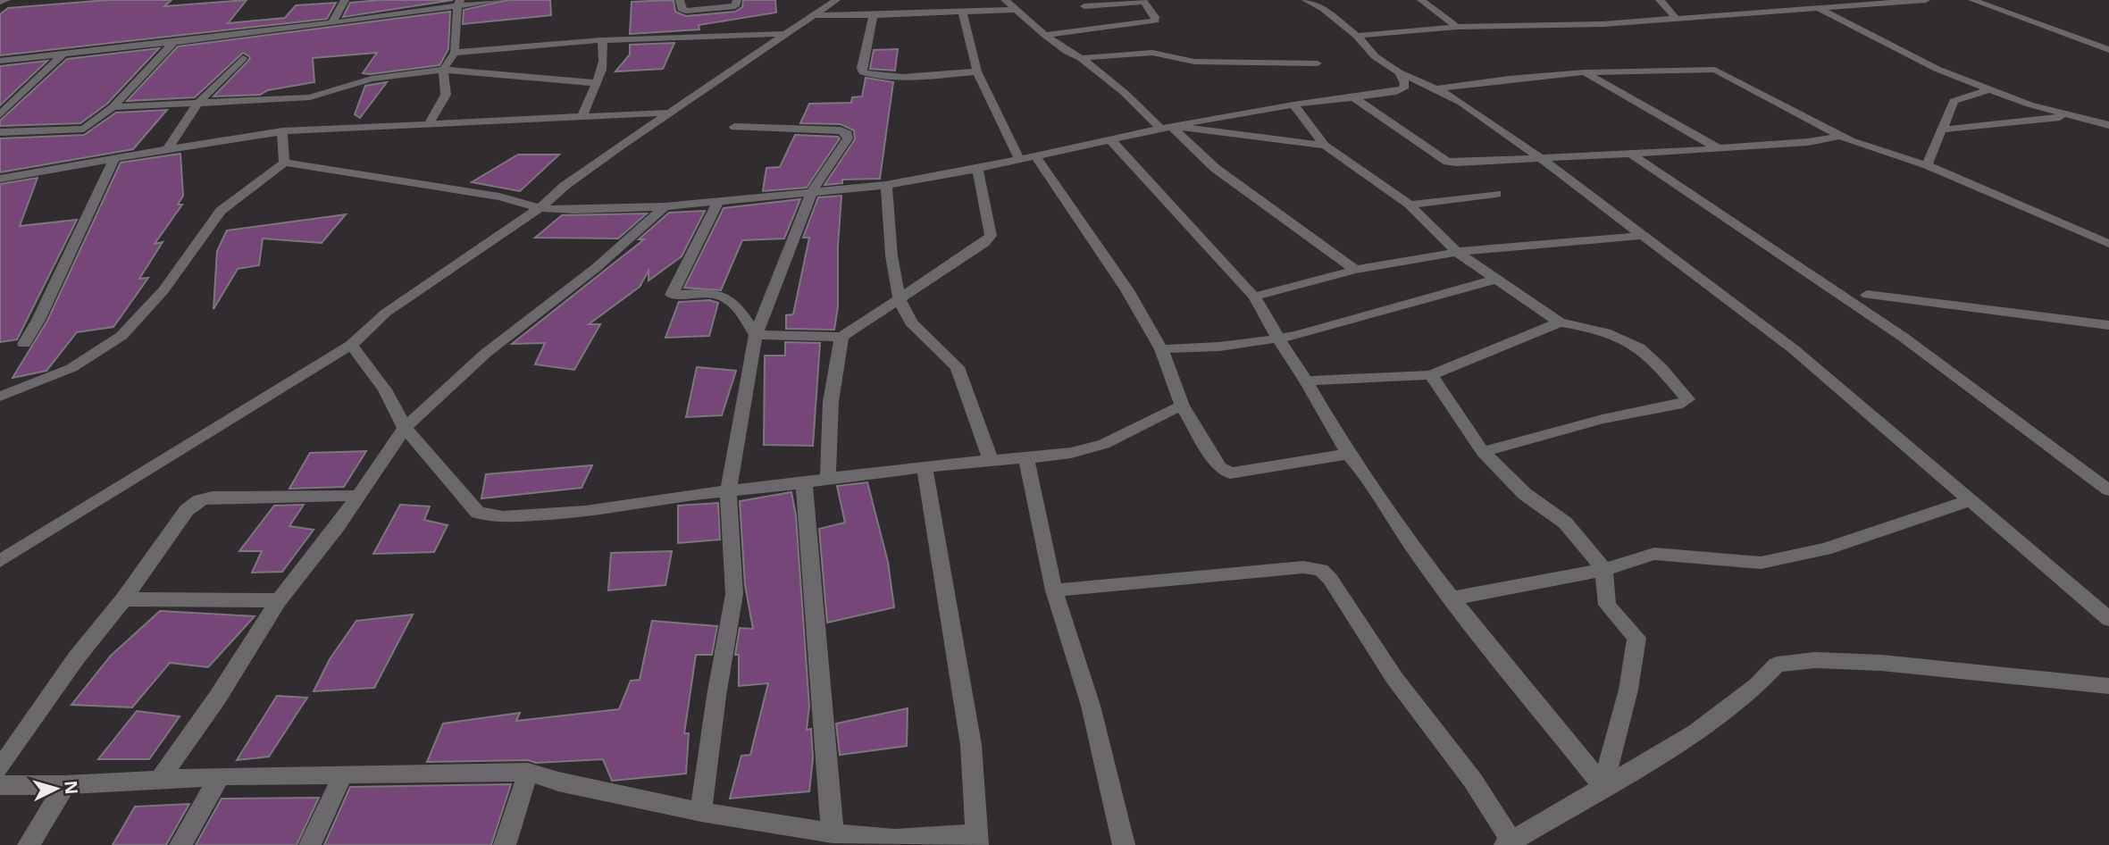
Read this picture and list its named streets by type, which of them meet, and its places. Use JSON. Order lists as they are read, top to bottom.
{
  "north": "right"
}
